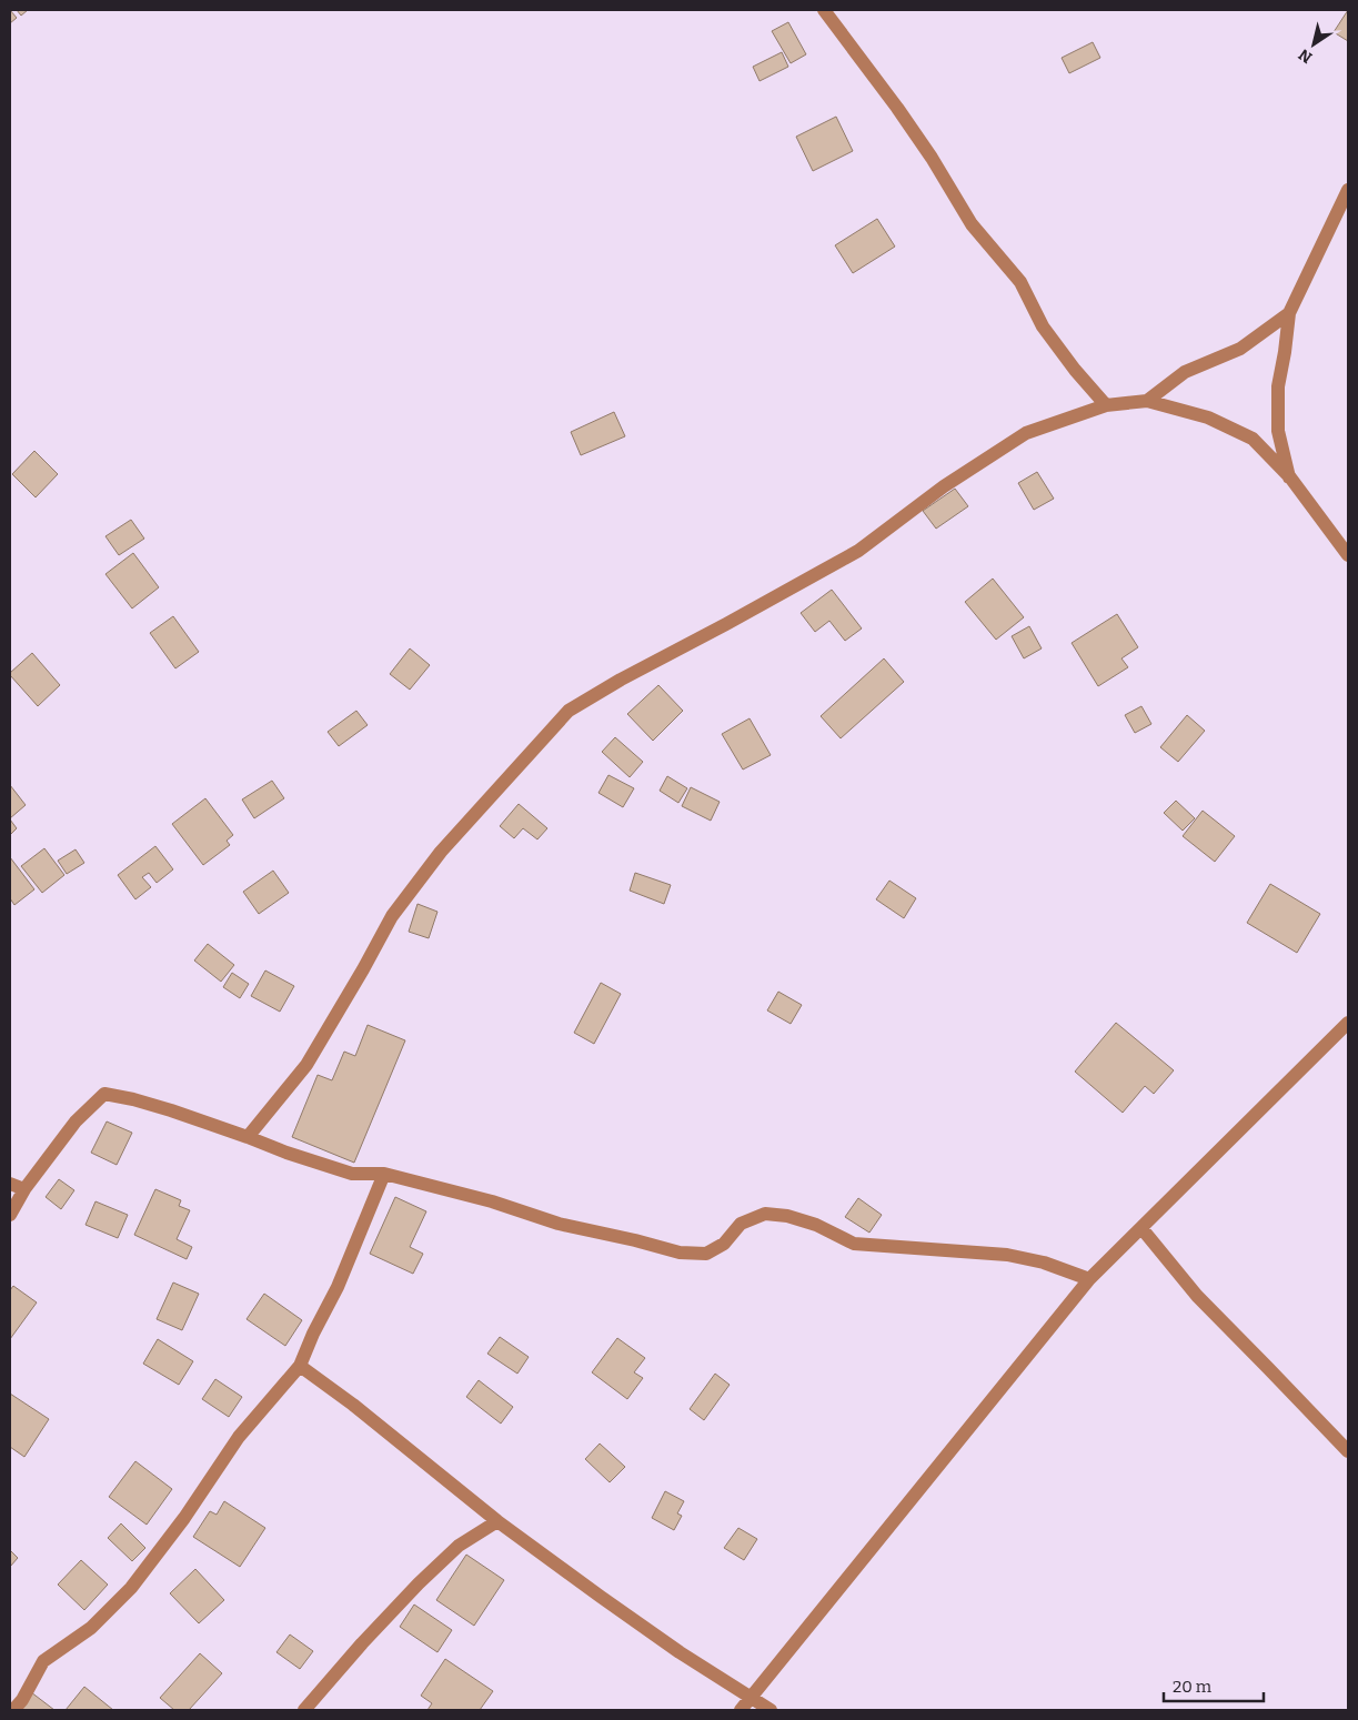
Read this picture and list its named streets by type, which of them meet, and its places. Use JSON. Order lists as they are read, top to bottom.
{
  "scale_bar": "20 m",
  "north": "bottom left"
}
